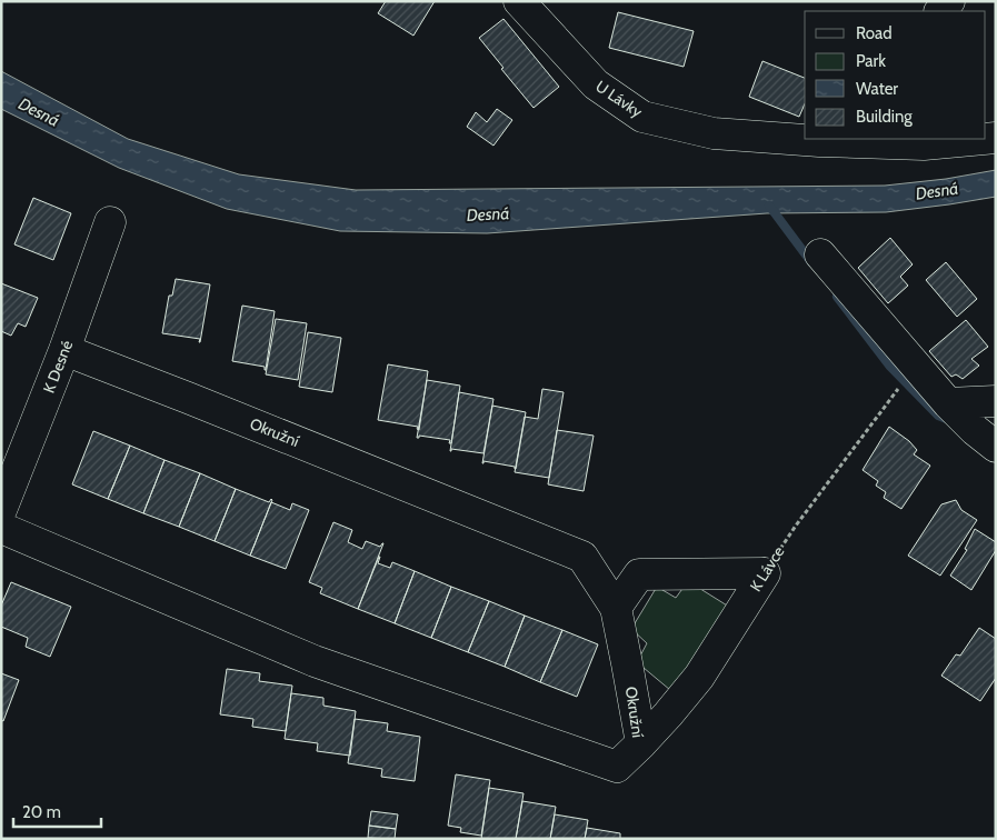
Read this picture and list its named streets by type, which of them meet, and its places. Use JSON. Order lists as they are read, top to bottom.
{
  "streets": {
    "street": [
      "U Lávky",
      "K Desné",
      "Okružní",
      "K Lávce"
    ]
  },
  "crossings": [
    ["K Desné", "Okružní"],
    ["Okružní", "K Lávce"]
  ],
  "water": ["Desná"],
  "legend": [
    "Road",
    "Park",
    "Water",
    "Building"
  ],
  "scale_bar": "20 m"
}
